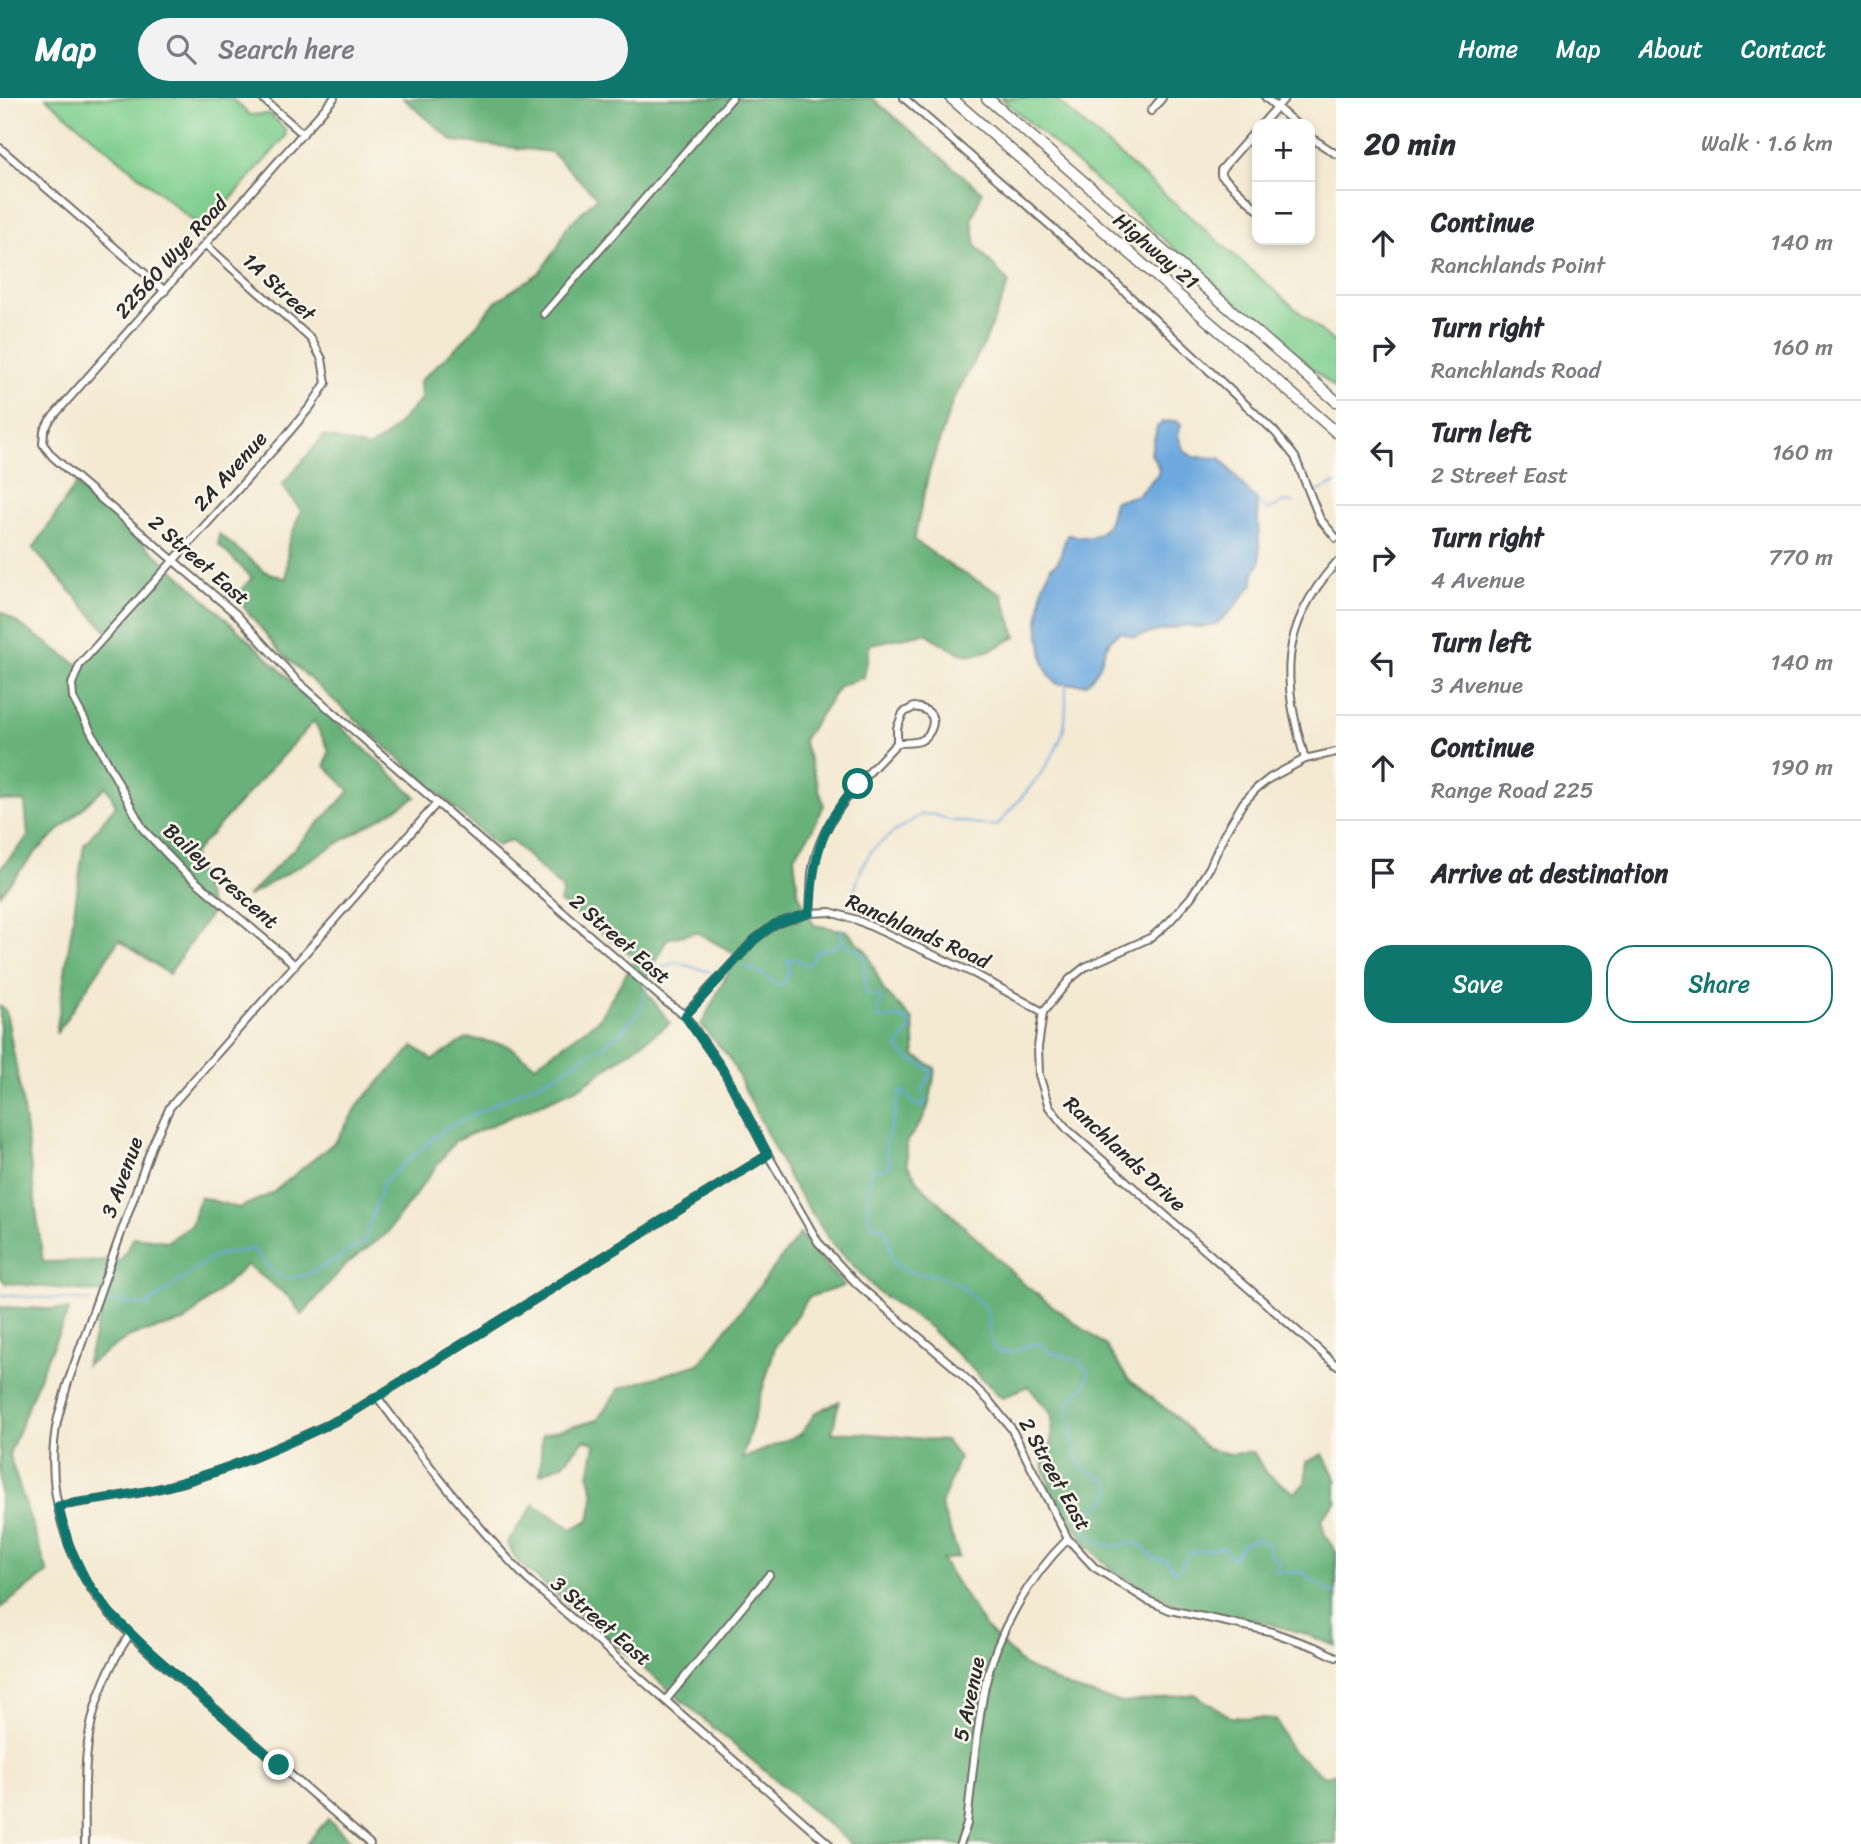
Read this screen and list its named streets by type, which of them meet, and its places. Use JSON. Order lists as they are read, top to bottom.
{
  "streets": {
    "main road": ["Highway 21"],
    "street": [
      "22560 Wye Road",
      "1A Street",
      "2A Avenue",
      "2 Street East",
      "Bailey Crescent",
      "Ranchlands Road",
      "Ranchlands Drive",
      "3 Avenue",
      "3 Street East",
      "5 Avenue"
    ]
  },
  "crossings": [
    ["22560 Wye Road", "1A Street"],
    ["22560 Wye Road", "2 Street East"],
    ["1A Street", "2A Avenue"],
    ["2A Avenue", "2 Street East"],
    ["2A Avenue", "Bailey Crescent"],
    ["2 Street East", "Ranchlands Road"],
    ["2 Street East", "3 Avenue"],
    ["2 Street East", "5 Avenue"],
    ["Bailey Crescent", "3 Avenue"],
    ["Ranchlands Road", "Ranchlands Drive"]
  ],
  "page": {
    "header": "Map",
    "search": "Search here",
    "nav": [
      "Home",
      "Map",
      "About",
      "Contact"
    ],
    "heading": ["20 min", "Walk · 1.6 km"],
    "map_buttons": ["+", "−"],
    "list": [
      ["Continue", "Ranchlands Point", "140 m"],
      ["Turn right", "Ranchlands Road", "160 m"],
      ["Turn left", "2 Street East", "160 m"],
      ["Turn right", "4 Avenue", "770 m"],
      ["Turn left", "3 Avenue", "140 m"],
      ["Continue", "Range Road 225", "190 m"],
      "Arrive at destination"
    ],
    "buttons": ["Save", "Share"]
  }
}
